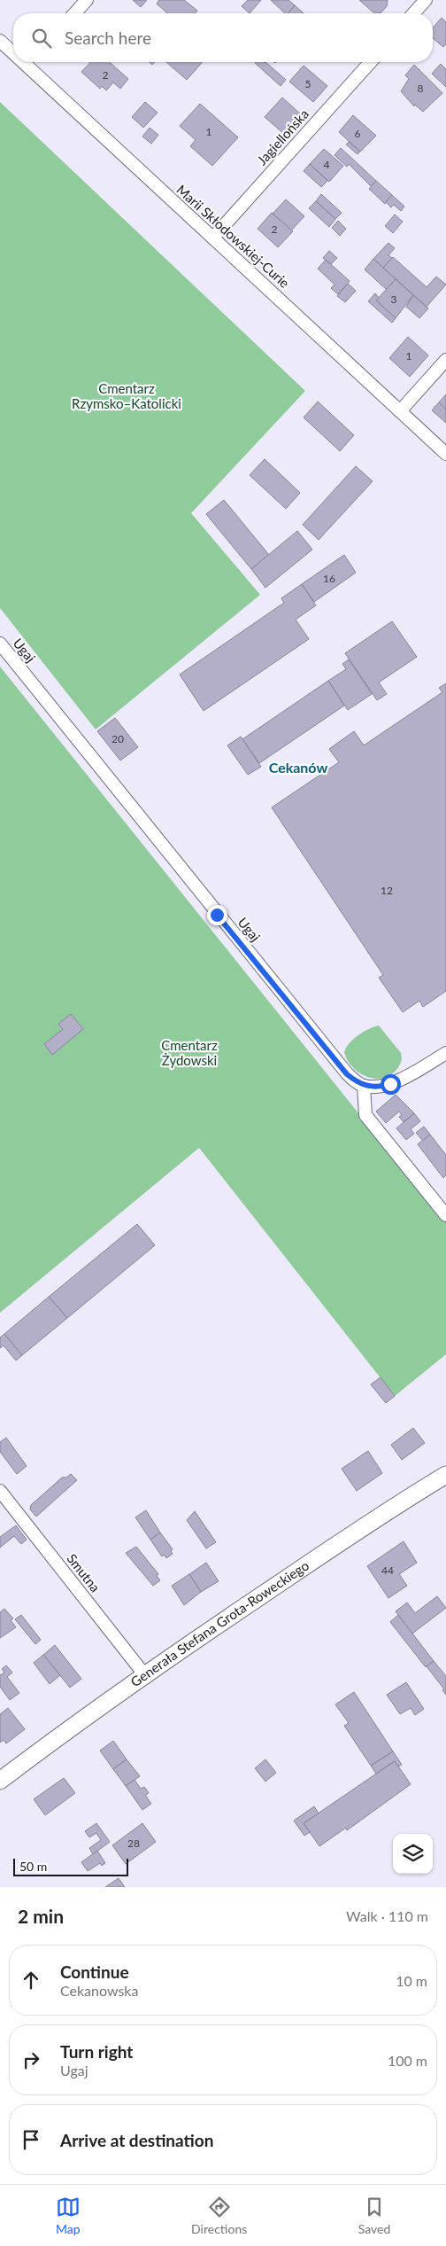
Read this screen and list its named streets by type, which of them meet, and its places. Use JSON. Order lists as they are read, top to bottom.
{
  "streets": {
    "street": [
      "Jagiellońska",
      "Marii Skłodowskiej-Curie",
      "Ugaj",
      "Smutna",
      "Generała Stefana Grota-Roweckiego"
    ]
  },
  "crossings": [
    ["Jagiellońska", "Marii Skłodowskiej-Curie"],
    ["Smutna", "Generała Stefana Grota-Roweckiego"]
  ],
  "districts": ["Cekanów"],
  "parks": ["Cmentarz Rzymsko–Katolicki", "Cmentarz Żydowski"],
  "house_numbers": [
    "2",
    "5",
    "8",
    "1",
    "6",
    "4",
    "2",
    "3",
    "1",
    "16",
    "20",
    "12",
    "44",
    "28"
  ],
  "scale_bar": "50 m",
  "page": {
    "search": "Search here",
    "scale": "50 m",
    "heading": ["2 min", "Walk · 110 m"],
    "list": [
      ["Continue", "Cekanowska", "10 m"],
      ["Turn right", "Ugaj", "100 m"],
      "Arrive at destination"
    ],
    "nav": ["Map", "Directions", "Saved"]
  }
}
